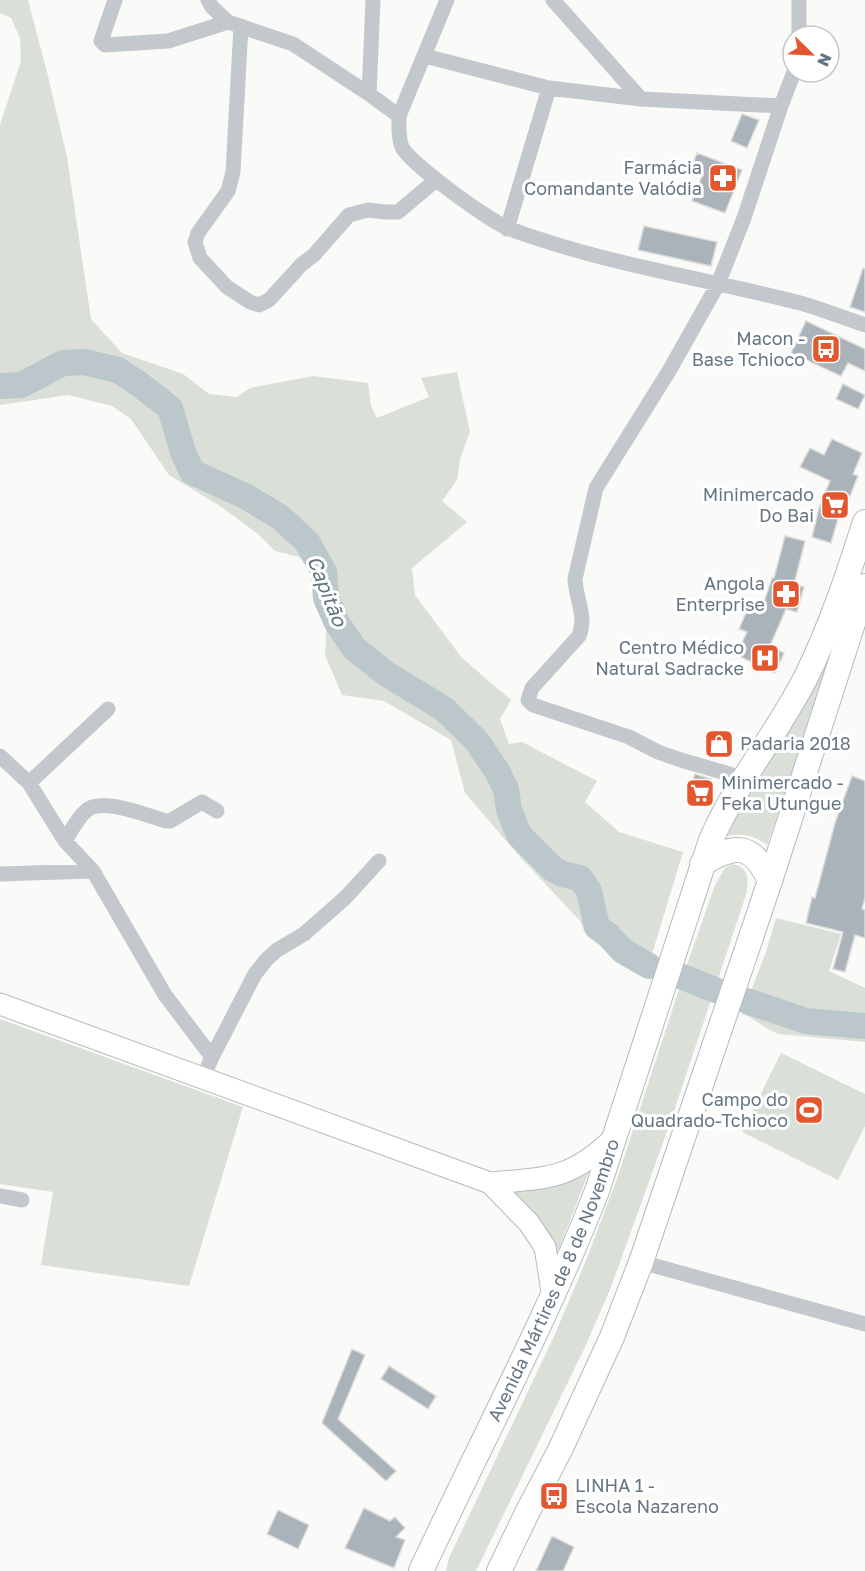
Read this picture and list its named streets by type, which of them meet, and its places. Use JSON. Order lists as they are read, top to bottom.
{
  "streets": {
    "main road": ["Avenida Mártires de 8 de Novembro"]
  },
  "water": ["Capitão"],
  "places": {
    "pharmacy": ["Farmácia Comandante Valódia", "Angola Enterprise"],
    "bus stop": ["Macon - Base Tchioco", "LINHA 1 - Escola Nazareno"],
    "supermarket": ["Minimercado Do Bai", "Minimercado - Feka Utungue"],
    "hospital": ["Centro Médico Natural Sadracke"],
    "shop": ["Padaria 2018"],
    "sports": ["Campo do Quadrado-Tchioco"]
  },
  "north": "bottom right"
}
